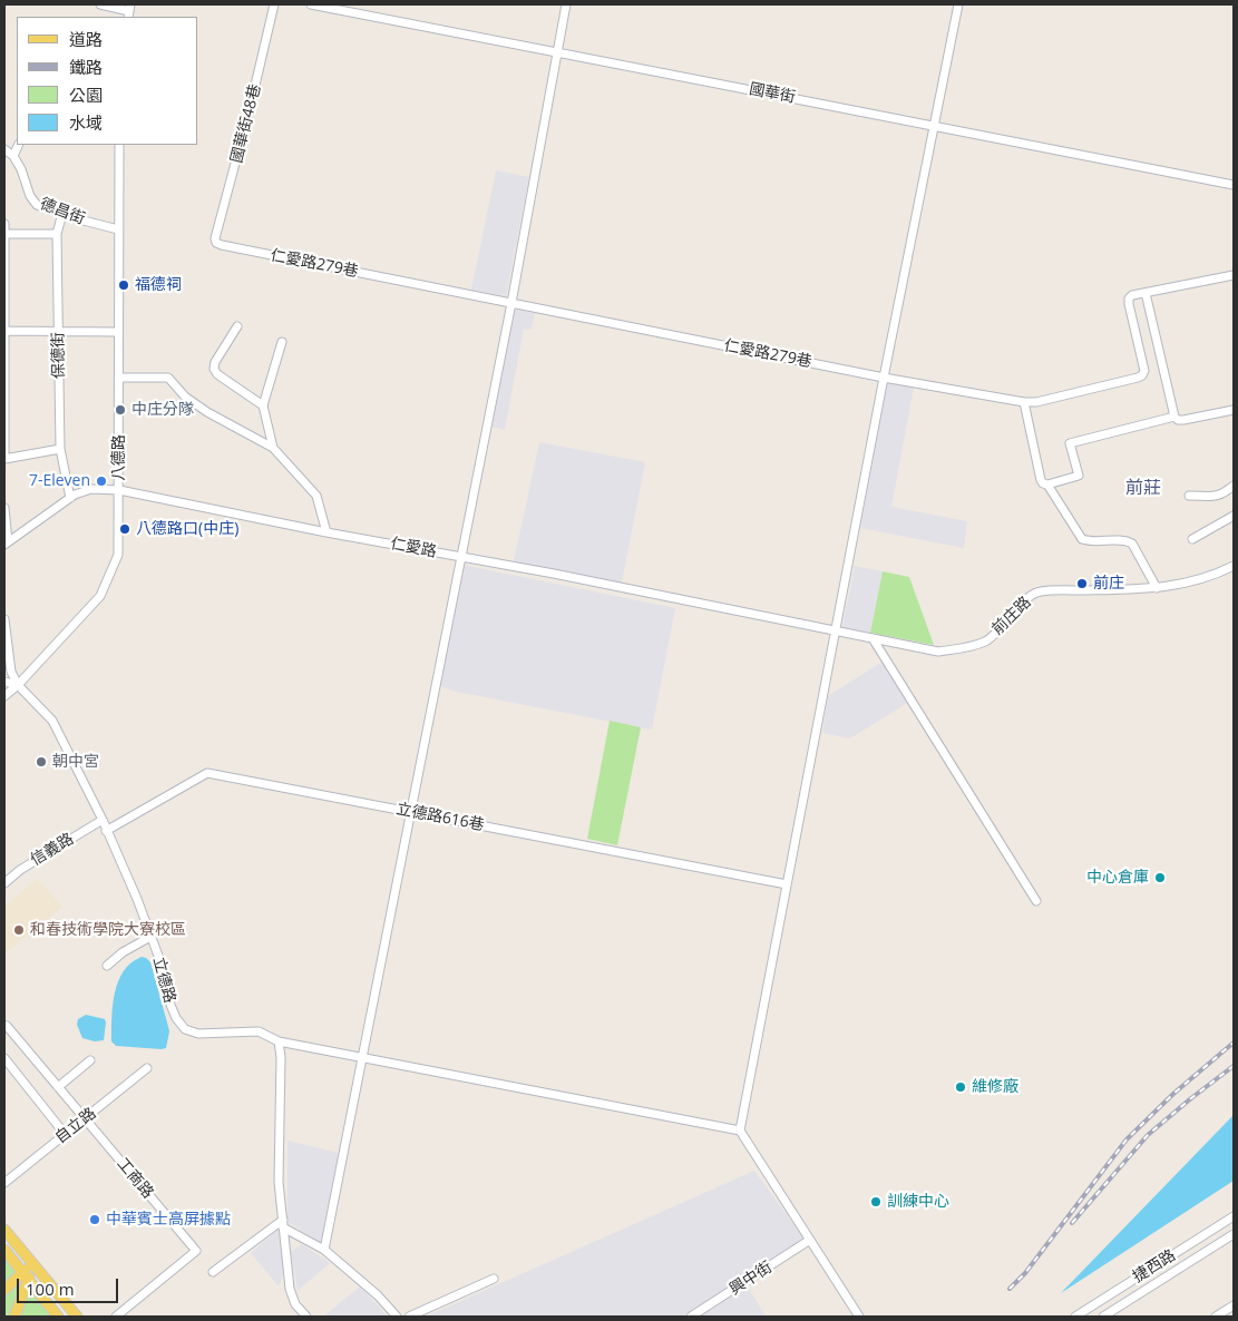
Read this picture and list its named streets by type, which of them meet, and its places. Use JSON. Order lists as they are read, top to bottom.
{
  "streets": {
    "street": [
      "國華街",
      "國華街48巷",
      "德昌街",
      "仁愛路279巷",
      "保德街",
      "八德路",
      "仁愛路",
      "前庄路",
      "立德路616巷",
      "信義路",
      "立德路",
      "自立路",
      "工商路",
      "捷西路",
      "興中街"
    ]
  },
  "crossings": [
    ["國華街48巷", "仁愛路279巷"],
    ["德昌街", "保德街"],
    ["德昌街", "八德路"],
    ["保德街", "仁愛路"],
    ["八德路", "仁愛路"],
    ["八德路", "立德路"],
    ["仁愛路", "前庄路"],
    ["立德路616巷", "立德路"],
    ["信義路", "立德路"],
    ["自立路", "工商路"]
  ],
  "districts": ["前莊"],
  "places": [
    "福德祠",
    "中庄分隊",
    "7-Eleven",
    "八德路口(中庄)",
    "前庄",
    "朝中宮",
    "中心倉庫",
    "和春技術學院大寮校區",
    "維修廠",
    "訓練中心",
    "中華賓士高屏據點"
  ],
  "legend": [
    "道路",
    "鐵路",
    "公園",
    "水域"
  ],
  "scale_bar": "100 m"
}
